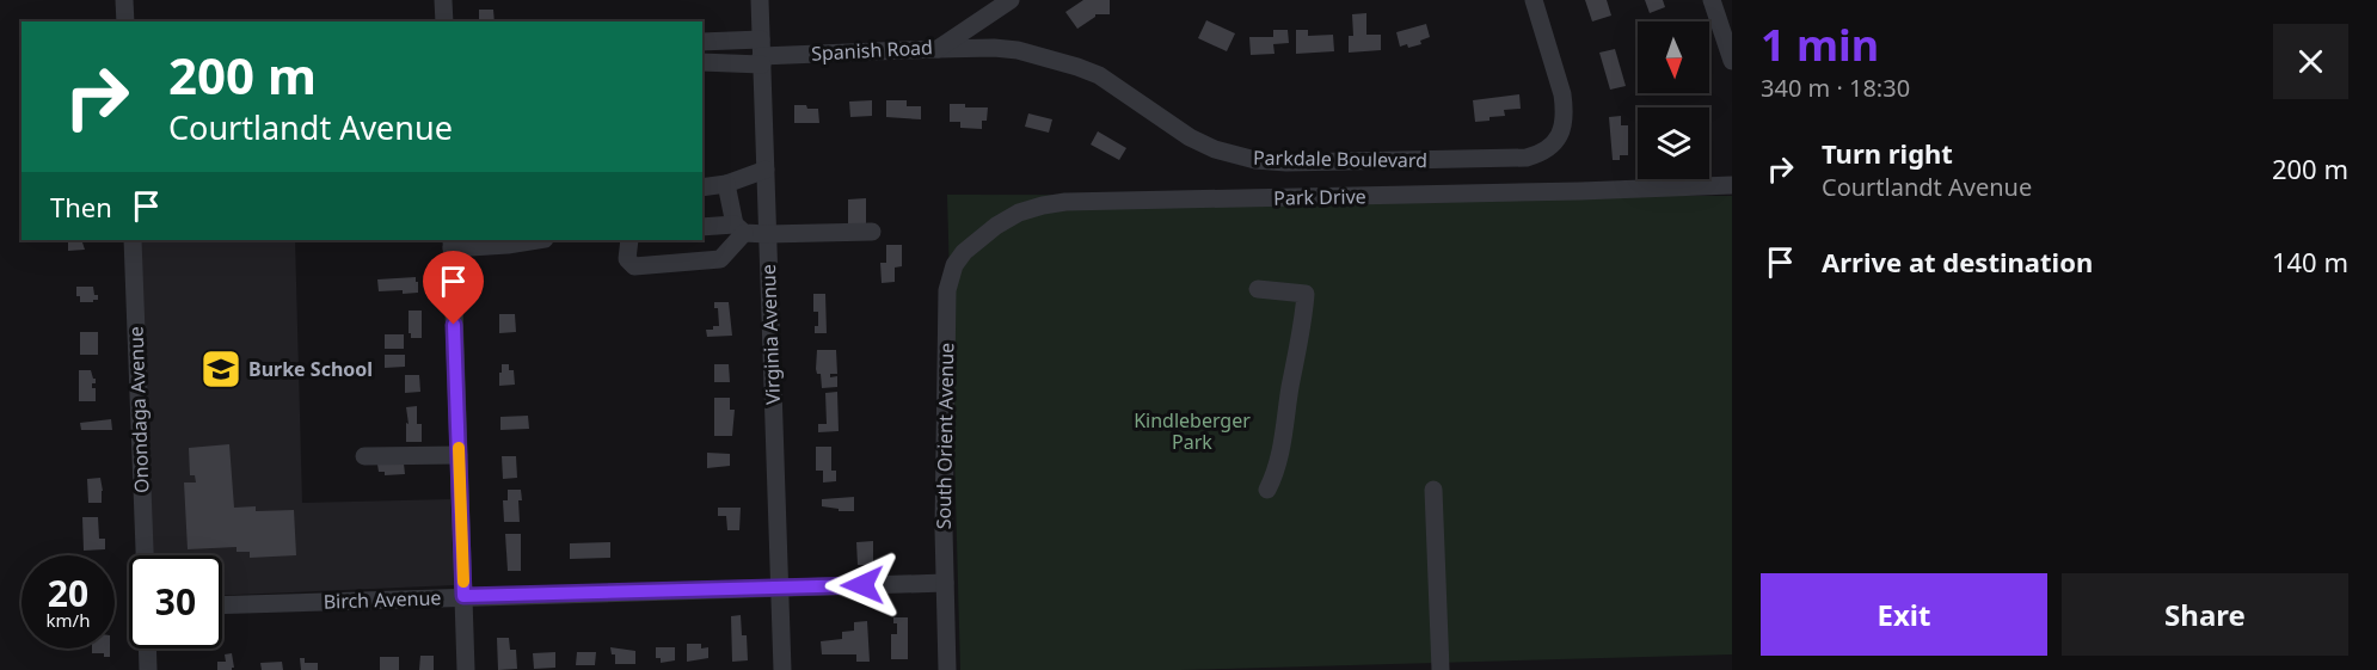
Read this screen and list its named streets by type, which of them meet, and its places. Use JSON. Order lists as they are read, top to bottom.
{
  "streets": {
    "street": [
      "Spanish Road",
      "Parkdale Boulevard",
      "Park Drive",
      "Virginia Avenue",
      "Onondaga Avenue",
      "South Orient Avenue",
      "Birch Avenue"
    ]
  },
  "crossings": [
    ["Spanish Road", "Parkdale Boulevard"],
    ["Spanish Road", "Virginia Avenue"],
    ["Park Drive", "South Orient Avenue"],
    ["Virginia Avenue", "Birch Avenue"],
    ["South Orient Avenue", "Birch Avenue"]
  ],
  "parks": ["Kindleberger Park"],
  "places": {
    "school or university": ["Burke School"]
  },
  "north": "bottom",
  "page": {
    "heading": ["1 min", "340 m · 18:30"],
    "turn": ["200 m", "Courtlandt Avenue"],
    "list": [
      {
        "name": "Turn right",
        "note": "Courtlandt Avenue",
        "value": "200 m"
      },
      {
        "name": "Arrive at destination",
        "value": "140 m"
      }
    ],
    "then": "Then",
    "speed": "20 km/h",
    "limit": "30",
    "buttons": ["Exit", "Share"]
  }
}
